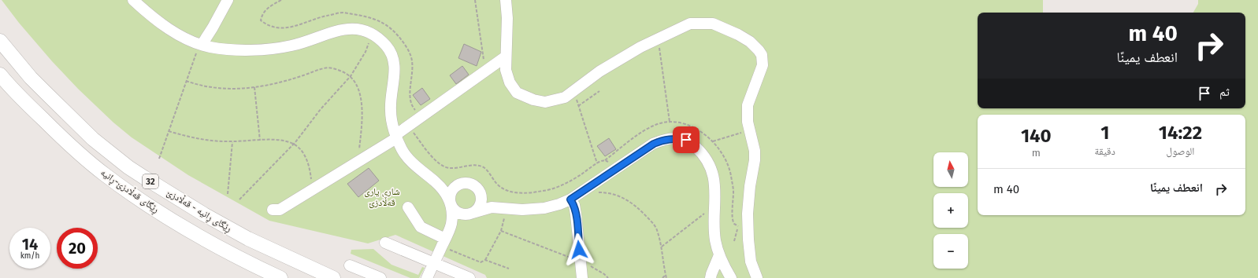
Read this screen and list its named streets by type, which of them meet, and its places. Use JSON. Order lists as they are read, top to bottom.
{
  "streets": {
    "main road": ["32", "ڕێگای قەڵادزێ-ڕانیە", "ڕێگای ڕانیە - قەڵادزێ"]
  },
  "parks": ["شاری یاری قەڵادزێ"],
  "north": "top",
  "page": {
    "turn": ["40 m", "انعطف يمينًا"],
    "then": "ثم",
    "eta": [
      "14:22",
      "الوصول",
      "1",
      "دقيقة",
      "140",
      "m"
    ],
    "map_buttons": ["+", "−"],
    "list": [
      {
        "name": "انعطف يمينًا",
        "value": "40 m"
      }
    ],
    "speed": "14 km/h",
    "limit": "20"
  }
}
